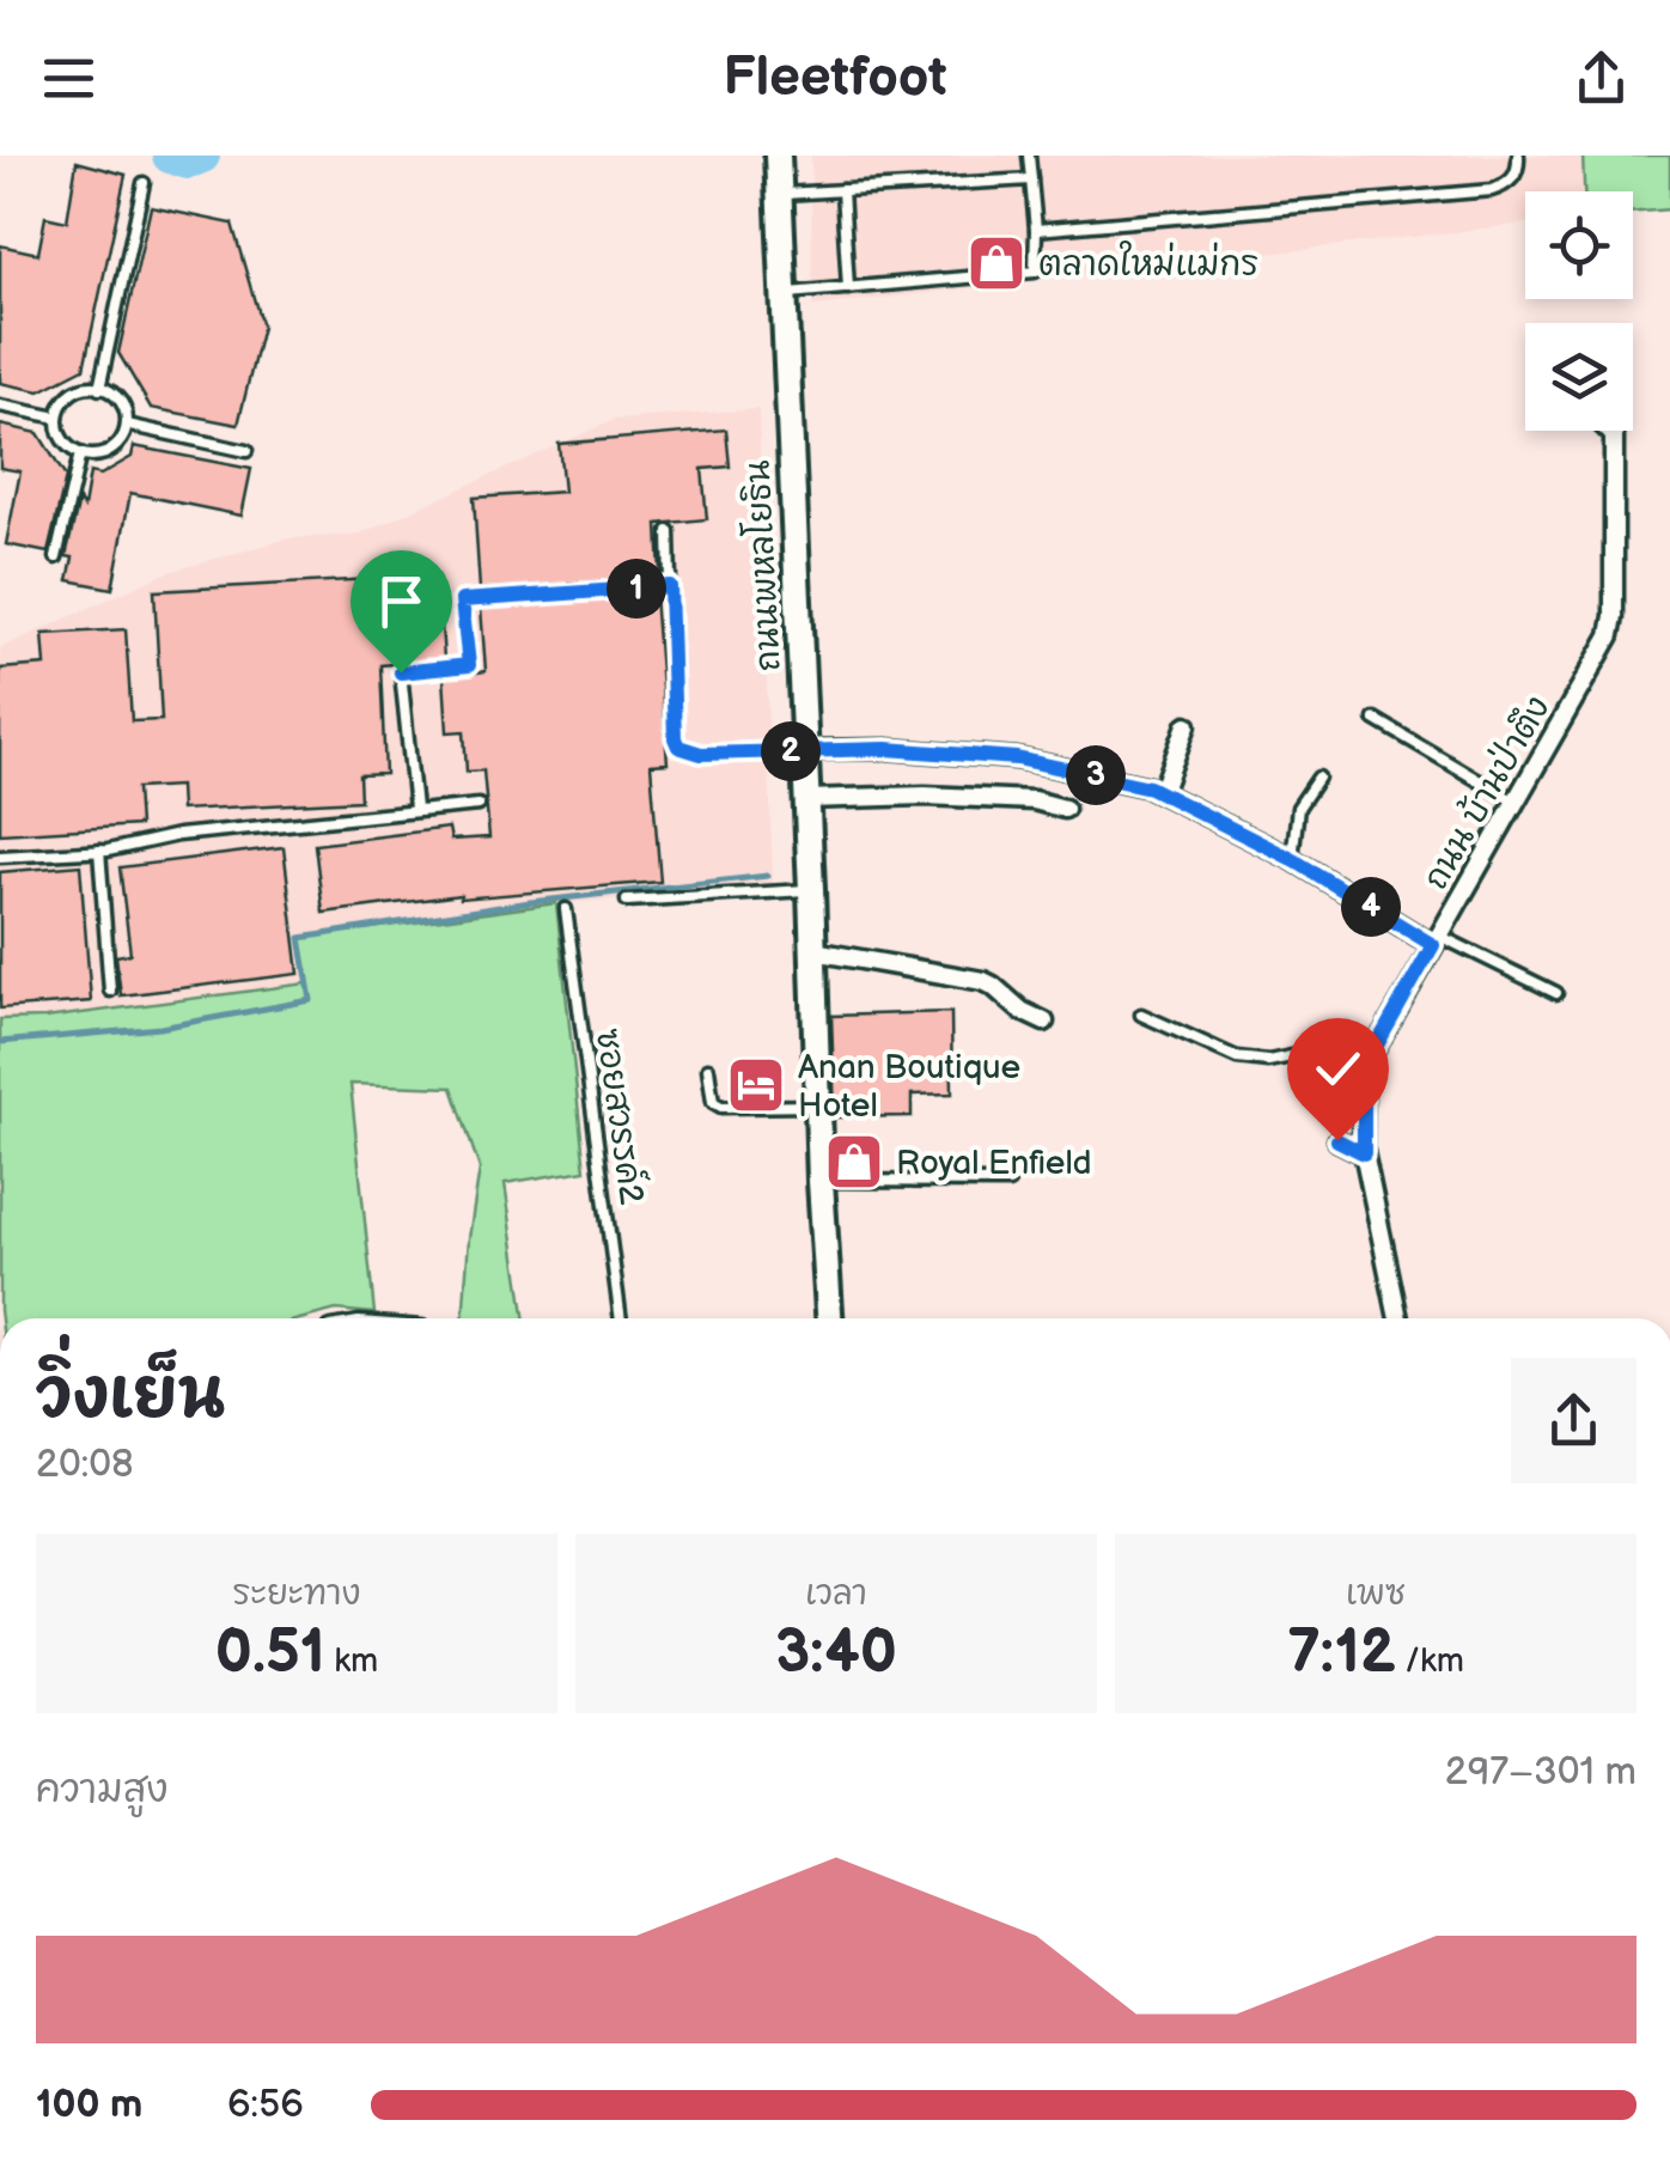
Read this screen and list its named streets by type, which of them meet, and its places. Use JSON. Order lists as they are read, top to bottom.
{
  "streets": {
    "main road": ["ถนนพหลโยธิน"],
    "street": ["ถนน บ้านป่าตึง"],
    "lane": ["ซอยสวรรค์2"]
  },
  "places": {
    "shop": ["ตลาดใหม่แม่กร", "Royal Enfield"],
    "hotel": ["Anan Boutique Hotel"]
  },
  "page": {
    "header": "Fleetfoot",
    "pins": [
      "1",
      "2",
      "3",
      "4"
    ],
    "heading": ["วิ่งเย็น", "20:08"],
    "stats": [
      ["ระยะทาง", "0.51 km"],
      ["เวลา", "3:40"],
      ["เพซ", "7:12 /km"]
    ],
    "chart": ["ความสูง", "297–301 m"],
    "list": [
      {
        "name": "100 m",
        "note": "6:56"
      }
    ]
  }
}
